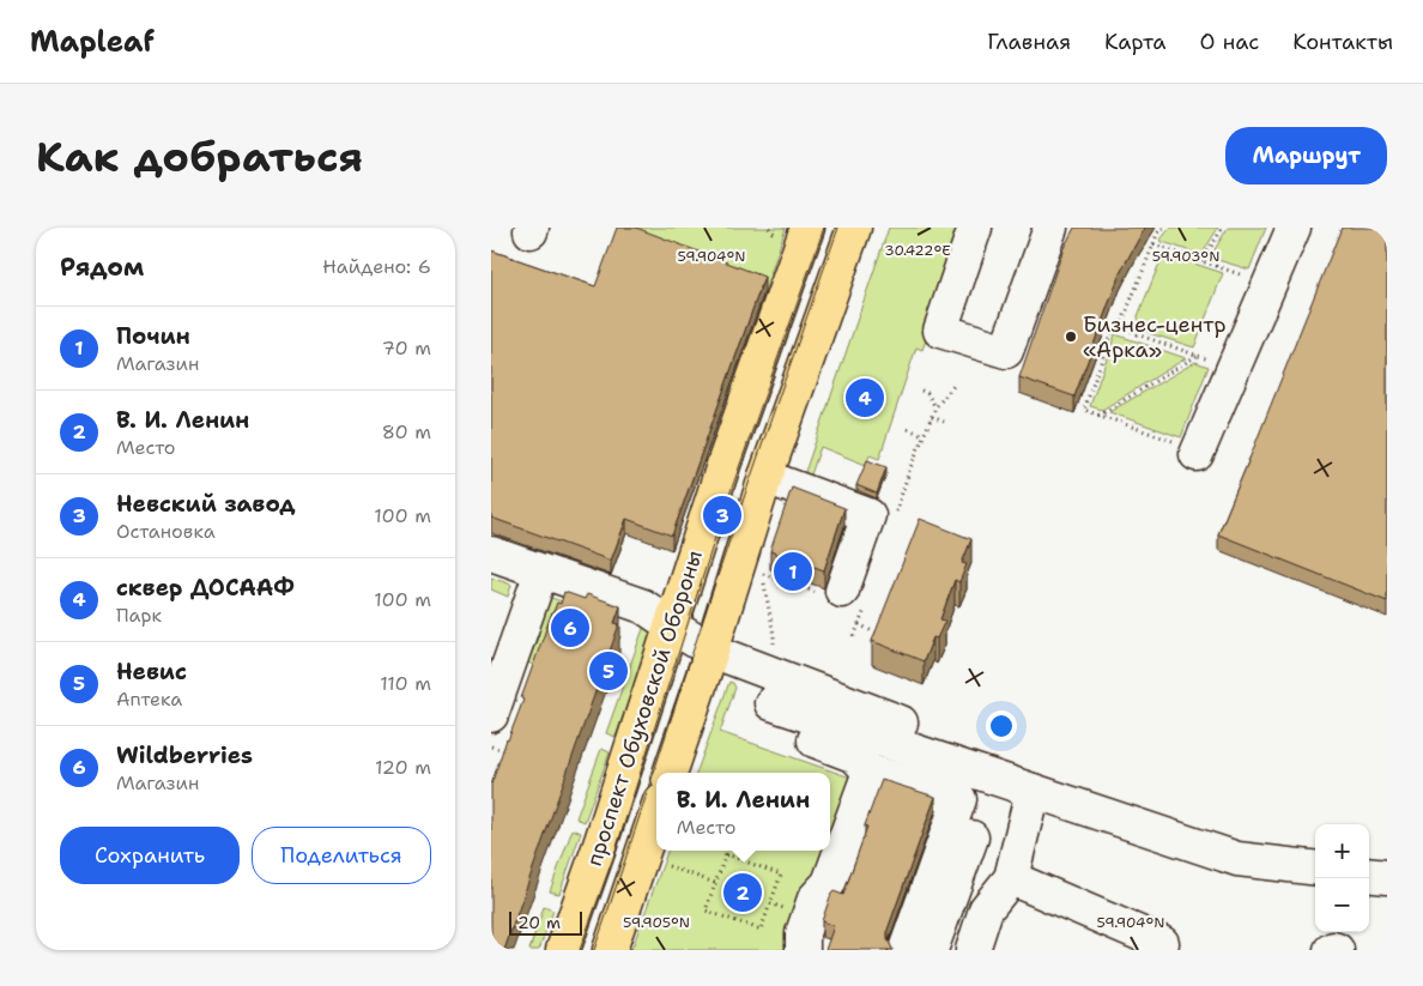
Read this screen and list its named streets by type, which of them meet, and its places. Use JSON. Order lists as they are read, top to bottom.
{
  "streets": {
    "main road": ["проспект Обуховской Обороны"]
  },
  "places": ["Бизнес-центр «Арка»"],
  "scale_bar": "20 m",
  "page": {
    "header": "Mapleaf",
    "nav": [
      "Главная",
      "Карта",
      "О нас",
      "Контакты"
    ],
    "buttons": [
      "Маршрут",
      ["Сохранить", "Поделиться"]
    ],
    "title": "Как добраться",
    "heading": ["Рядом", "Найдено: 6"],
    "list": [
      {
        "mark": "1",
        "name": "Почин",
        "note": "Магазин",
        "value": "70 m"
      },
      {
        "mark": "2",
        "name": "В. И. Ленин",
        "note": "Место",
        "value": "80 m"
      },
      {
        "mark": "3",
        "name": "Невский завод",
        "note": "Остановка",
        "value": "100 m"
      },
      {
        "mark": "4",
        "name": "сквер ДОСААФ",
        "note": "Парк",
        "value": "100 m"
      },
      {
        "mark": "5",
        "name": "Невис",
        "note": "Аптека",
        "value": "110 m"
      },
      {
        "mark": "6",
        "name": "Wildberries",
        "note": "Магазин",
        "value": "120 m"
      }
    ],
    "pins": [
      "4",
      "3",
      "1",
      "6",
      "5",
      "2"
    ],
    "popup": ["В. И. Ленин", "Место"],
    "map_buttons": ["+", "−"],
    "scale": "20 m"
  },
  "coordinates": [
    "30.422°E",
    "59.904°N",
    "59.903°N",
    "59.905°N"
  ]
}
